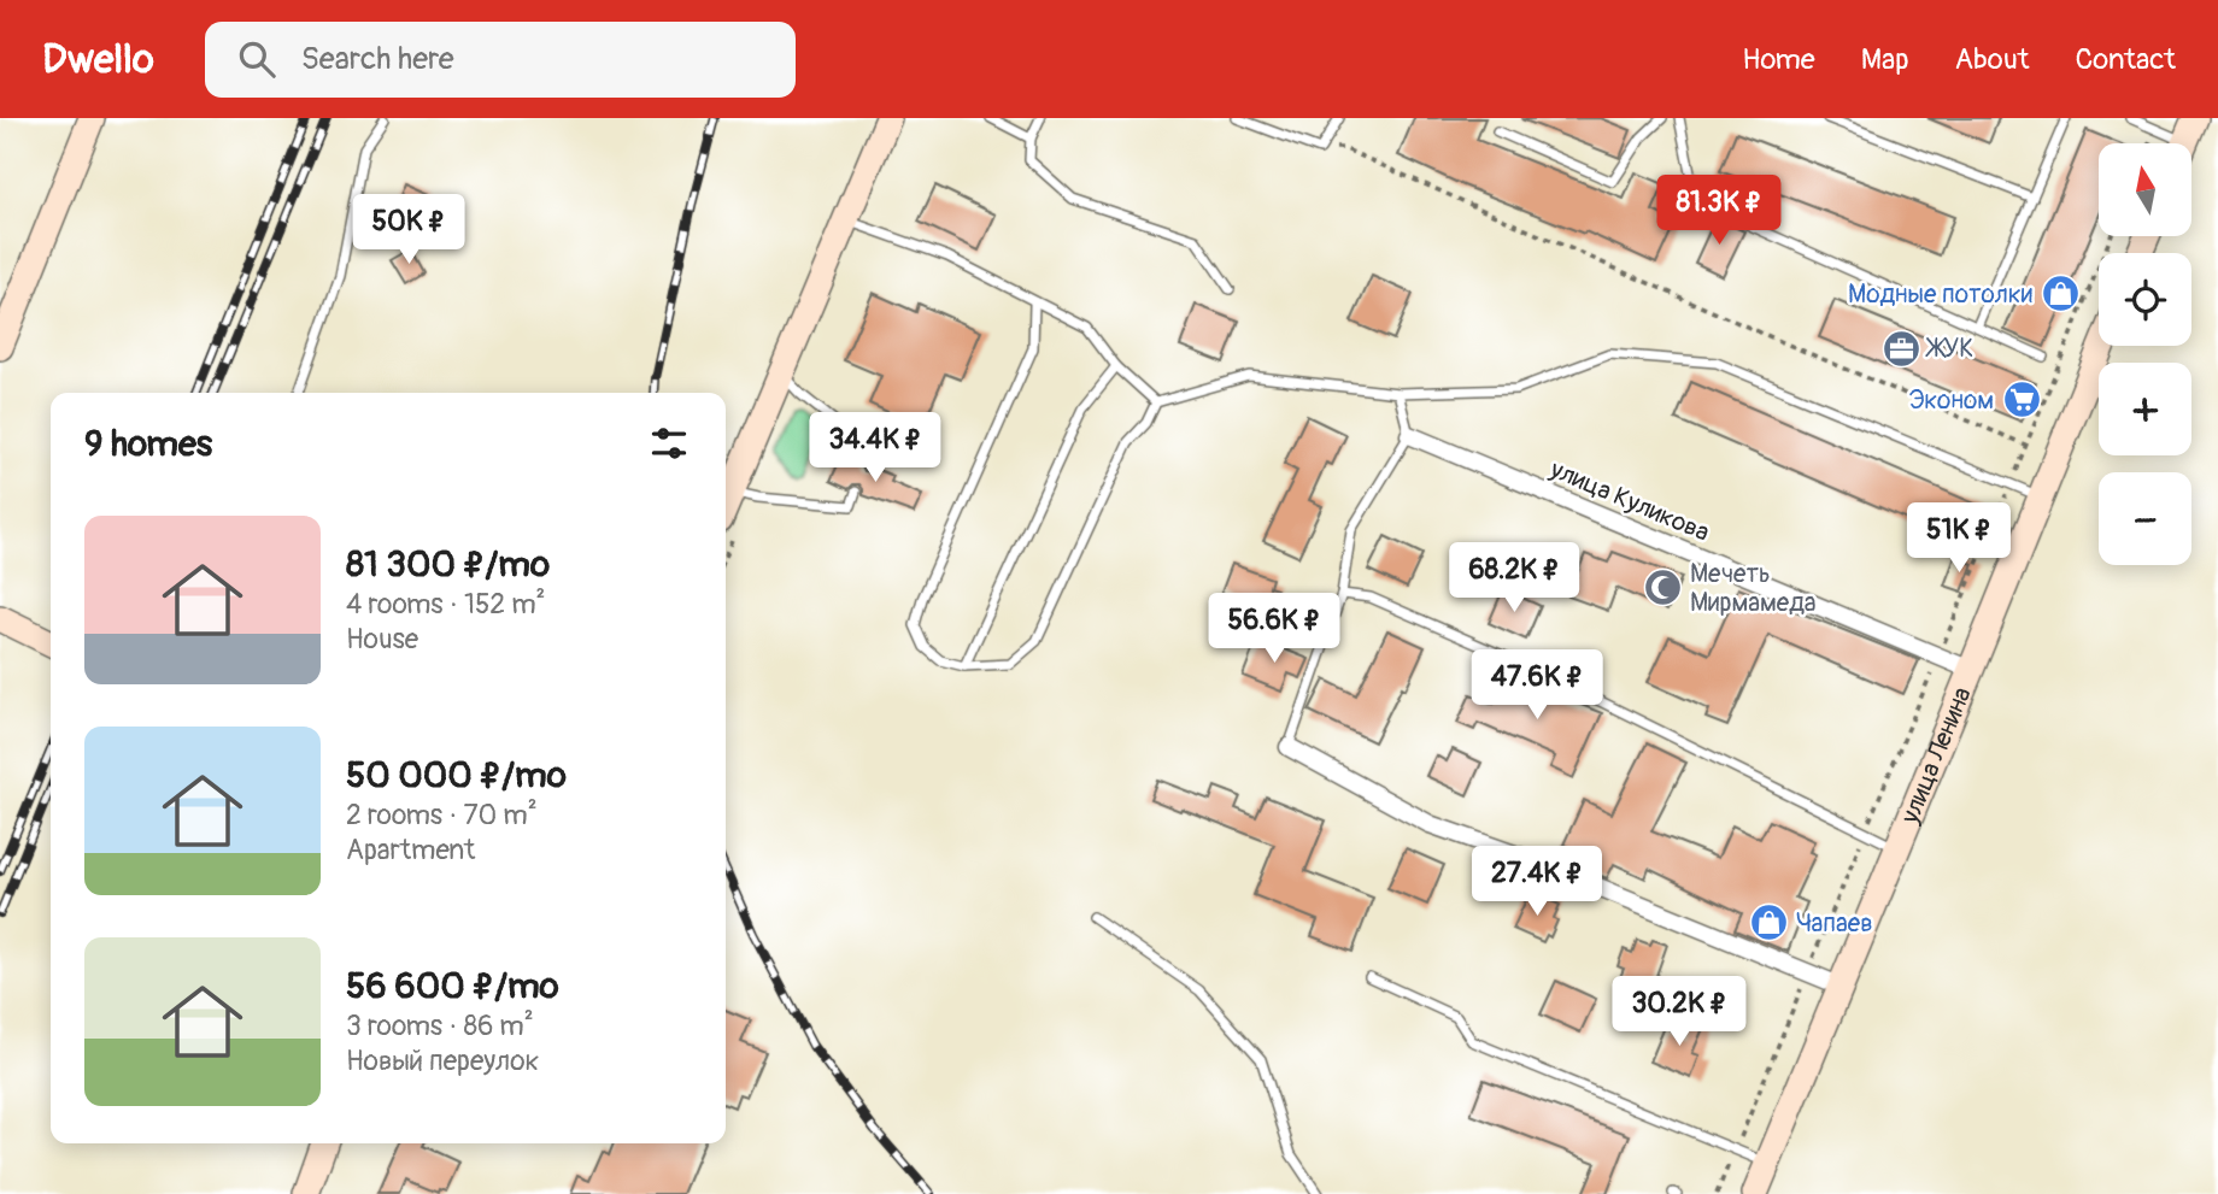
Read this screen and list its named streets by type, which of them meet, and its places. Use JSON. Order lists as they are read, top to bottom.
{
  "streets": {
    "street": ["улица Куликова", "улица Ленина"]
  },
  "crossings": [
    ["улица Куликова", "улица Ленина"]
  ],
  "places": {
    "shop": ["Модные потолки", "Чапаев"],
    "office": ["ЖУК"],
    "supermarket": ["Эконом"],
    "mosque": ["Мечеть Мирмамеда"]
  },
  "north": "top",
  "page": {
    "header": "Dwello",
    "search": "Search here",
    "nav": [
      "Home",
      "Map",
      "About",
      "Contact"
    ],
    "map_buttons": ["+", "−"],
    "price": [
      "81.3K ₽",
      "50K ₽",
      "34.4K ₽",
      "51K ₽",
      "68.2K ₽",
      "56.6K ₽",
      "47.6K ₽",
      "27.4K ₽",
      "30.2K ₽"
    ],
    "heading": "9 homes",
    "list": [
      {
        "name": "81 300 ₽/mo",
        "note": "4 rooms · 152 m² · House"
      },
      {
        "name": "50 000 ₽/mo",
        "note": "2 rooms · 70 m² · Apartment"
      },
      {
        "name": "56 600 ₽/mo",
        "note": "3 rooms · 86 m² · Новый переулок"
      }
    ]
  }
}
